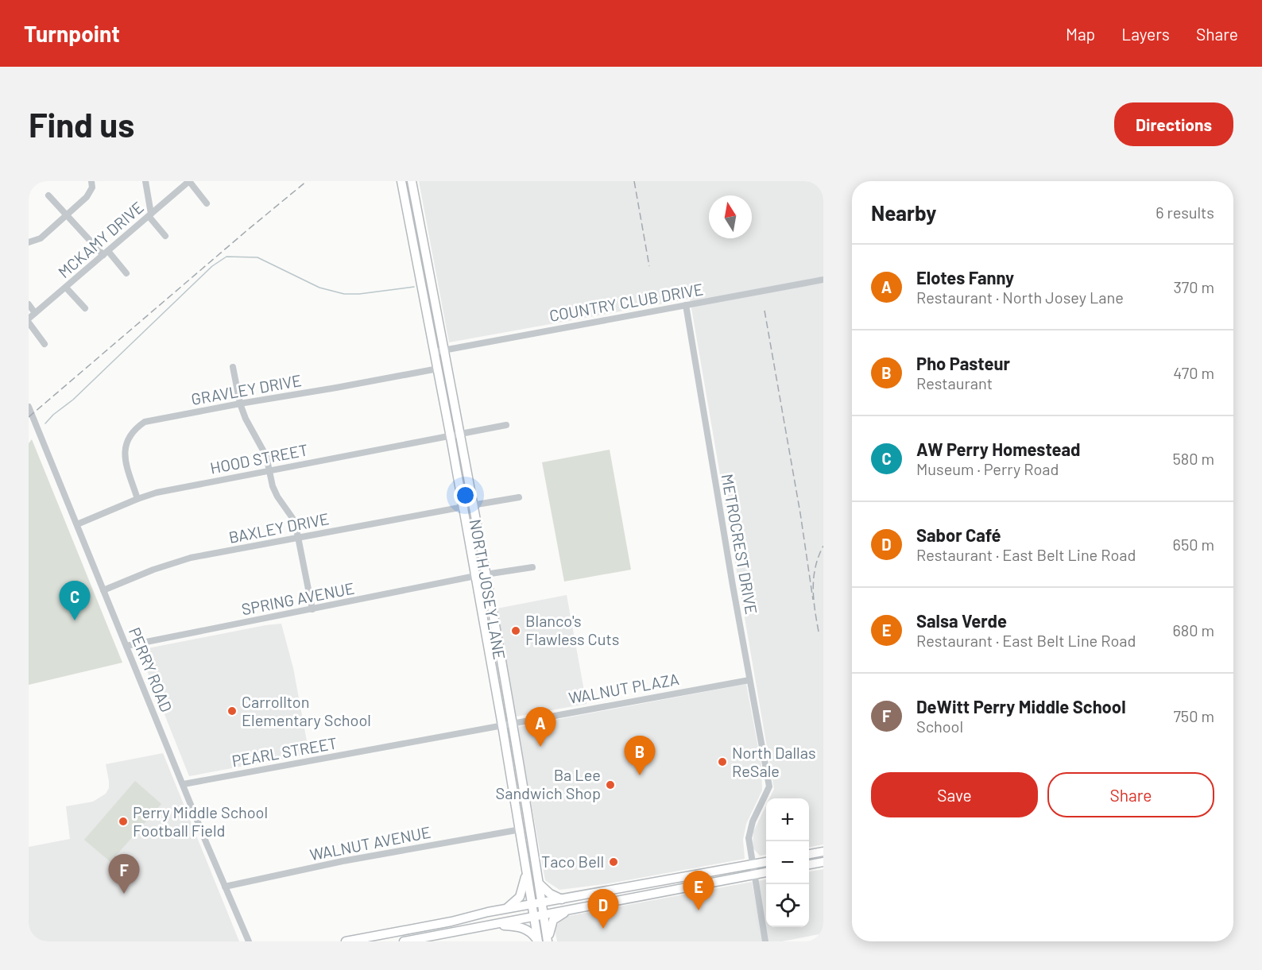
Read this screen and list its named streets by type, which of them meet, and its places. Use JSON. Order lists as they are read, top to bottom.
{
  "streets": {
    "main road": ["NORTH JOSEY LANE"],
    "street": [
      "MCKAMY DRIVE",
      "COUNTRY CLUB DRIVE",
      "GRAVLEY DRIVE",
      "HOOD STREET",
      "BAXLEY DRIVE",
      "METROCREST DRIVE",
      "SPRING AVENUE",
      "PERRY ROAD",
      "WALNUT PLAZA",
      "PEARL STREET",
      "WALNUT AVENUE"
    ]
  },
  "crossings": [
    ["COUNTRY CLUB DRIVE", "METROCREST DRIVE"],
    ["COUNTRY CLUB DRIVE", "NORTH JOSEY LANE"],
    ["GRAVLEY DRIVE", "HOOD STREET"],
    ["GRAVLEY DRIVE", "NORTH JOSEY LANE"],
    ["HOOD STREET", "NORTH JOSEY LANE"],
    ["HOOD STREET", "PERRY ROAD"],
    ["BAXLEY DRIVE", "NORTH JOSEY LANE"],
    ["BAXLEY DRIVE", "PERRY ROAD"],
    ["METROCREST DRIVE", "WALNUT PLAZA"],
    ["NORTH JOSEY LANE", "SPRING AVENUE"],
    ["NORTH JOSEY LANE", "WALNUT PLAZA"],
    ["NORTH JOSEY LANE", "PEARL STREET"],
    ["NORTH JOSEY LANE", "WALNUT AVENUE"],
    ["SPRING AVENUE", "PERRY ROAD"],
    ["PERRY ROAD", "PEARL STREET"],
    ["PERRY ROAD", "WALNUT AVENUE"],
    ["WALNUT PLAZA", "PEARL STREET"]
  ],
  "places": [
    "Blanco's Flawless Cuts",
    "Carrollton Elementary School",
    "North Dallas ReSale",
    "Ba Lee Sandwich Shop",
    "Perry Middle School Football Field",
    "Taco Bell"
  ],
  "north": "top",
  "page": {
    "header": "Turnpoint",
    "nav": ["Map", "Layers", "Share"],
    "buttons": [
      "Directions",
      ["Save", "Share"]
    ],
    "title": "Find us",
    "heading": ["Nearby", "6 results"],
    "list": [
      {
        "mark": "A",
        "name": "Elotes Fanny",
        "note": "Restaurant · North Josey Lane",
        "value": "370 m"
      },
      {
        "mark": "B",
        "name": "Pho Pasteur",
        "note": "Restaurant",
        "value": "470 m"
      },
      {
        "mark": "C",
        "name": "AW Perry Homestead",
        "note": "Museum · Perry Road",
        "value": "580 m"
      },
      {
        "mark": "D",
        "name": "Sabor Café",
        "note": "Restaurant · East Belt Line Road",
        "value": "650 m"
      },
      {
        "mark": "E",
        "name": "Salsa Verde",
        "note": "Restaurant · East Belt Line Road",
        "value": "680 m"
      },
      {
        "mark": "F",
        "name": "DeWitt Perry Middle School",
        "note": "School",
        "value": "750 m"
      }
    ],
    "pins": [
      "C",
      "A",
      "B",
      "F",
      "E",
      "D"
    ],
    "map_buttons": ["+", "−"]
  }
}
